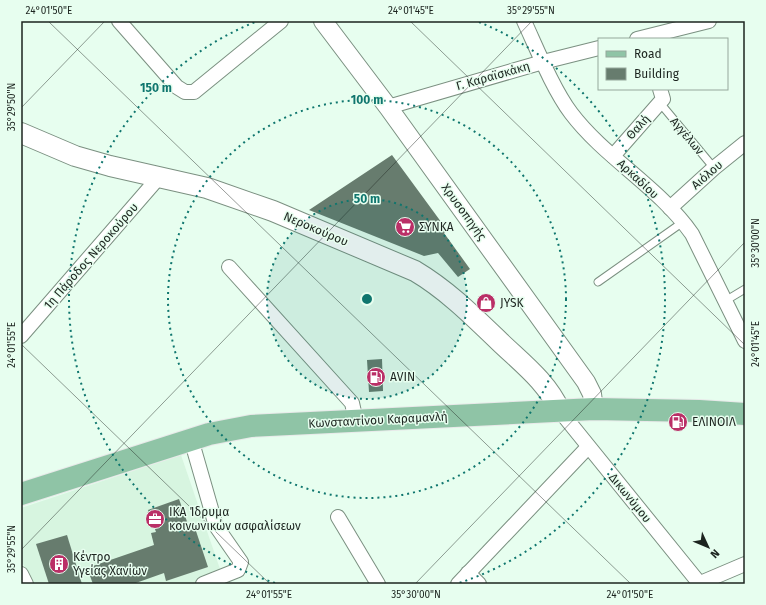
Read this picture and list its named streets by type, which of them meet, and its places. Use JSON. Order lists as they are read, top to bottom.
{
  "streets": {
    "main road": ["Νεροκούρου", "Κωνσταντίνου Καραμανλή"],
    "street": [
      "Γ. Καραϊσκάκη",
      "Θαλή",
      "Αιόλου",
      "Αρκαδίου",
      "Χρυσοπηγής",
      "1η Πάροδος Νεροκούρου",
      "Δικωνύμου"
    ],
    "lane": ["Αγγέλων"]
  },
  "crossings": [
    ["Γ. Καραϊσκάκη", "Αρκαδίου"],
    ["Γ. Καραϊσκάκη", "Χρυσοπηγής"],
    ["Θαλή", "Αγγέλων"],
    ["Θαλή", "Αρκαδίου"],
    ["Αγγέλων", "Αιόλου"],
    ["Αιόλου", "Αρκαδίου"],
    ["Χρυσοπηγής", "Κωνσταντίνου Καραμανλή"],
    ["Νεροκούρου", "1η Πάροδος Νεροκούρου"],
    ["Νεροκούρου", "Κωνσταντίνου Καραμανλή"],
    ["Νεροκούρου", "Δικωνύμου"],
    ["Κωνσταντίνου Καραμανλή", "Δικωνύμου"]
  ],
  "places": {
    "supermarket": ["ΣΥΝΚΑ"],
    "shop": ["JYSK"],
    "fuel station": ["AVIN", "ΕΛΙΝΟΙΛ"],
    "office": ["ΙΚΑ Ίδρυμα κοινωνικών ασφαλίσεων"],
    "building": ["Κέντρο Υγείας Χανίων"]
  },
  "legend": ["Road", "Building"],
  "north": "bottom right",
  "coordinates": [
    "24°01'50\"E",
    "24°01'45\"E",
    "35°29'55\"N",
    "35°29'50\"N",
    "35°30'00\"N",
    "24°01'55\"E"
  ],
  "rings": ["150 m", "100 m", "50 m"]
}
